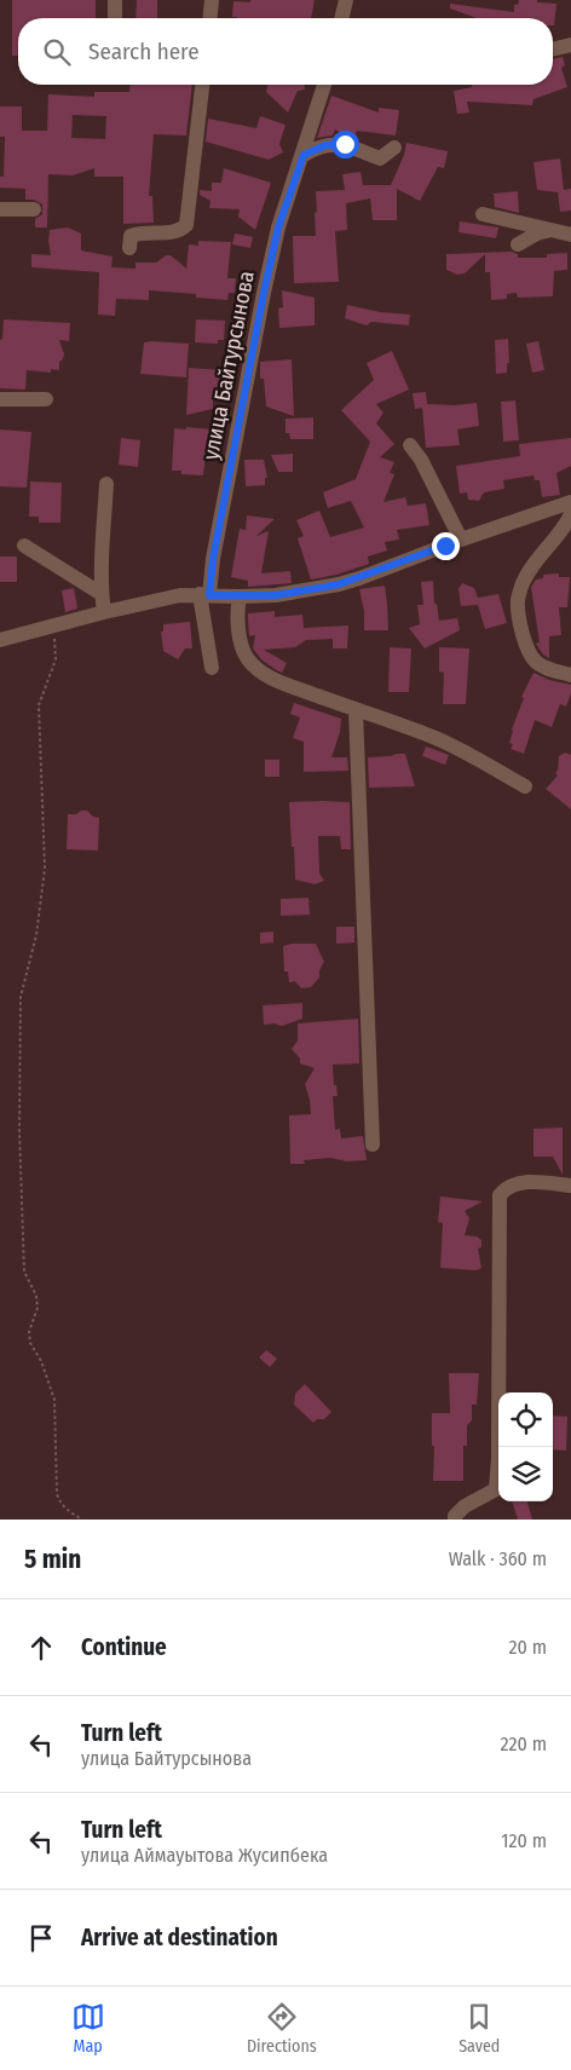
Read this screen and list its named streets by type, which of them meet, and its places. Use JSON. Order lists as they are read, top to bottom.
{
  "streets": {
    "street": ["улица Байтурсынова"]
  },
  "page": {
    "search": "Search here",
    "heading": ["5 min", "Walk · 360 m"],
    "list": [
      ["Continue", "20 m"],
      ["Turn left", "улица Байтурсынова", "220 m"],
      ["Turn left", "улица Аймауытова Жусипбека", "120 m"],
      "Arrive at destination"
    ],
    "nav": ["Map", "Directions", "Saved"]
  }
}
